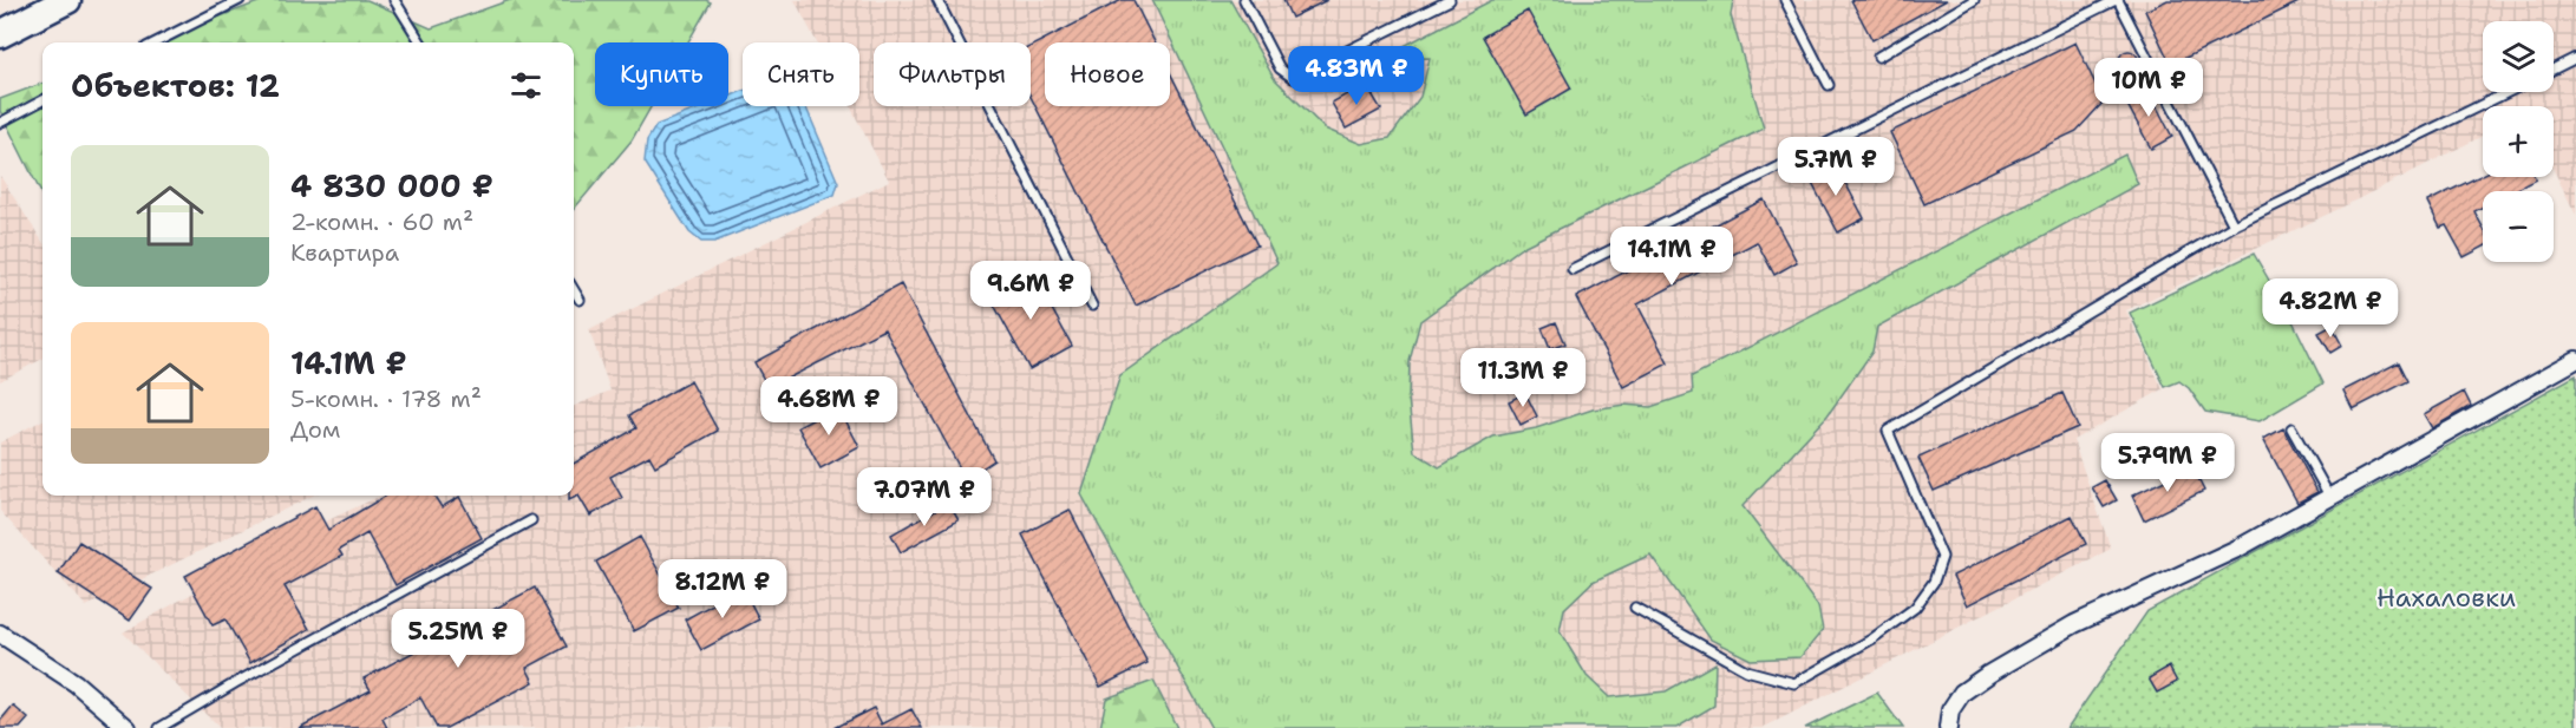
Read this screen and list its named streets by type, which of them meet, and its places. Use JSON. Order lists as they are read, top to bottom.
{
  "parks": ["Нахаловки"],
  "page": {
    "map_buttons": ["+", "−"],
    "chip": [
      "Купить",
      "Снять",
      "Фильтры",
      "Новое"
    ],
    "heading": "Объектов: 12",
    "price": [
      "4.83M ₽",
      "10M ₽",
      "5.7M ₽",
      "14.1M ₽",
      "9.6M ₽",
      "4.82M ₽",
      "11.3M ₽",
      "4.68M ₽",
      "5.79M ₽",
      "7.07M ₽",
      "8.12M ₽",
      "5.25M ₽"
    ],
    "list": [
      {
        "name": "4 830 000 ₽",
        "note": "2-комн. · 60 m² · Квартира"
      },
      {
        "name": "14.1M ₽",
        "note": "5-комн. · 178 m² · Дом"
      }
    ]
  }
}
